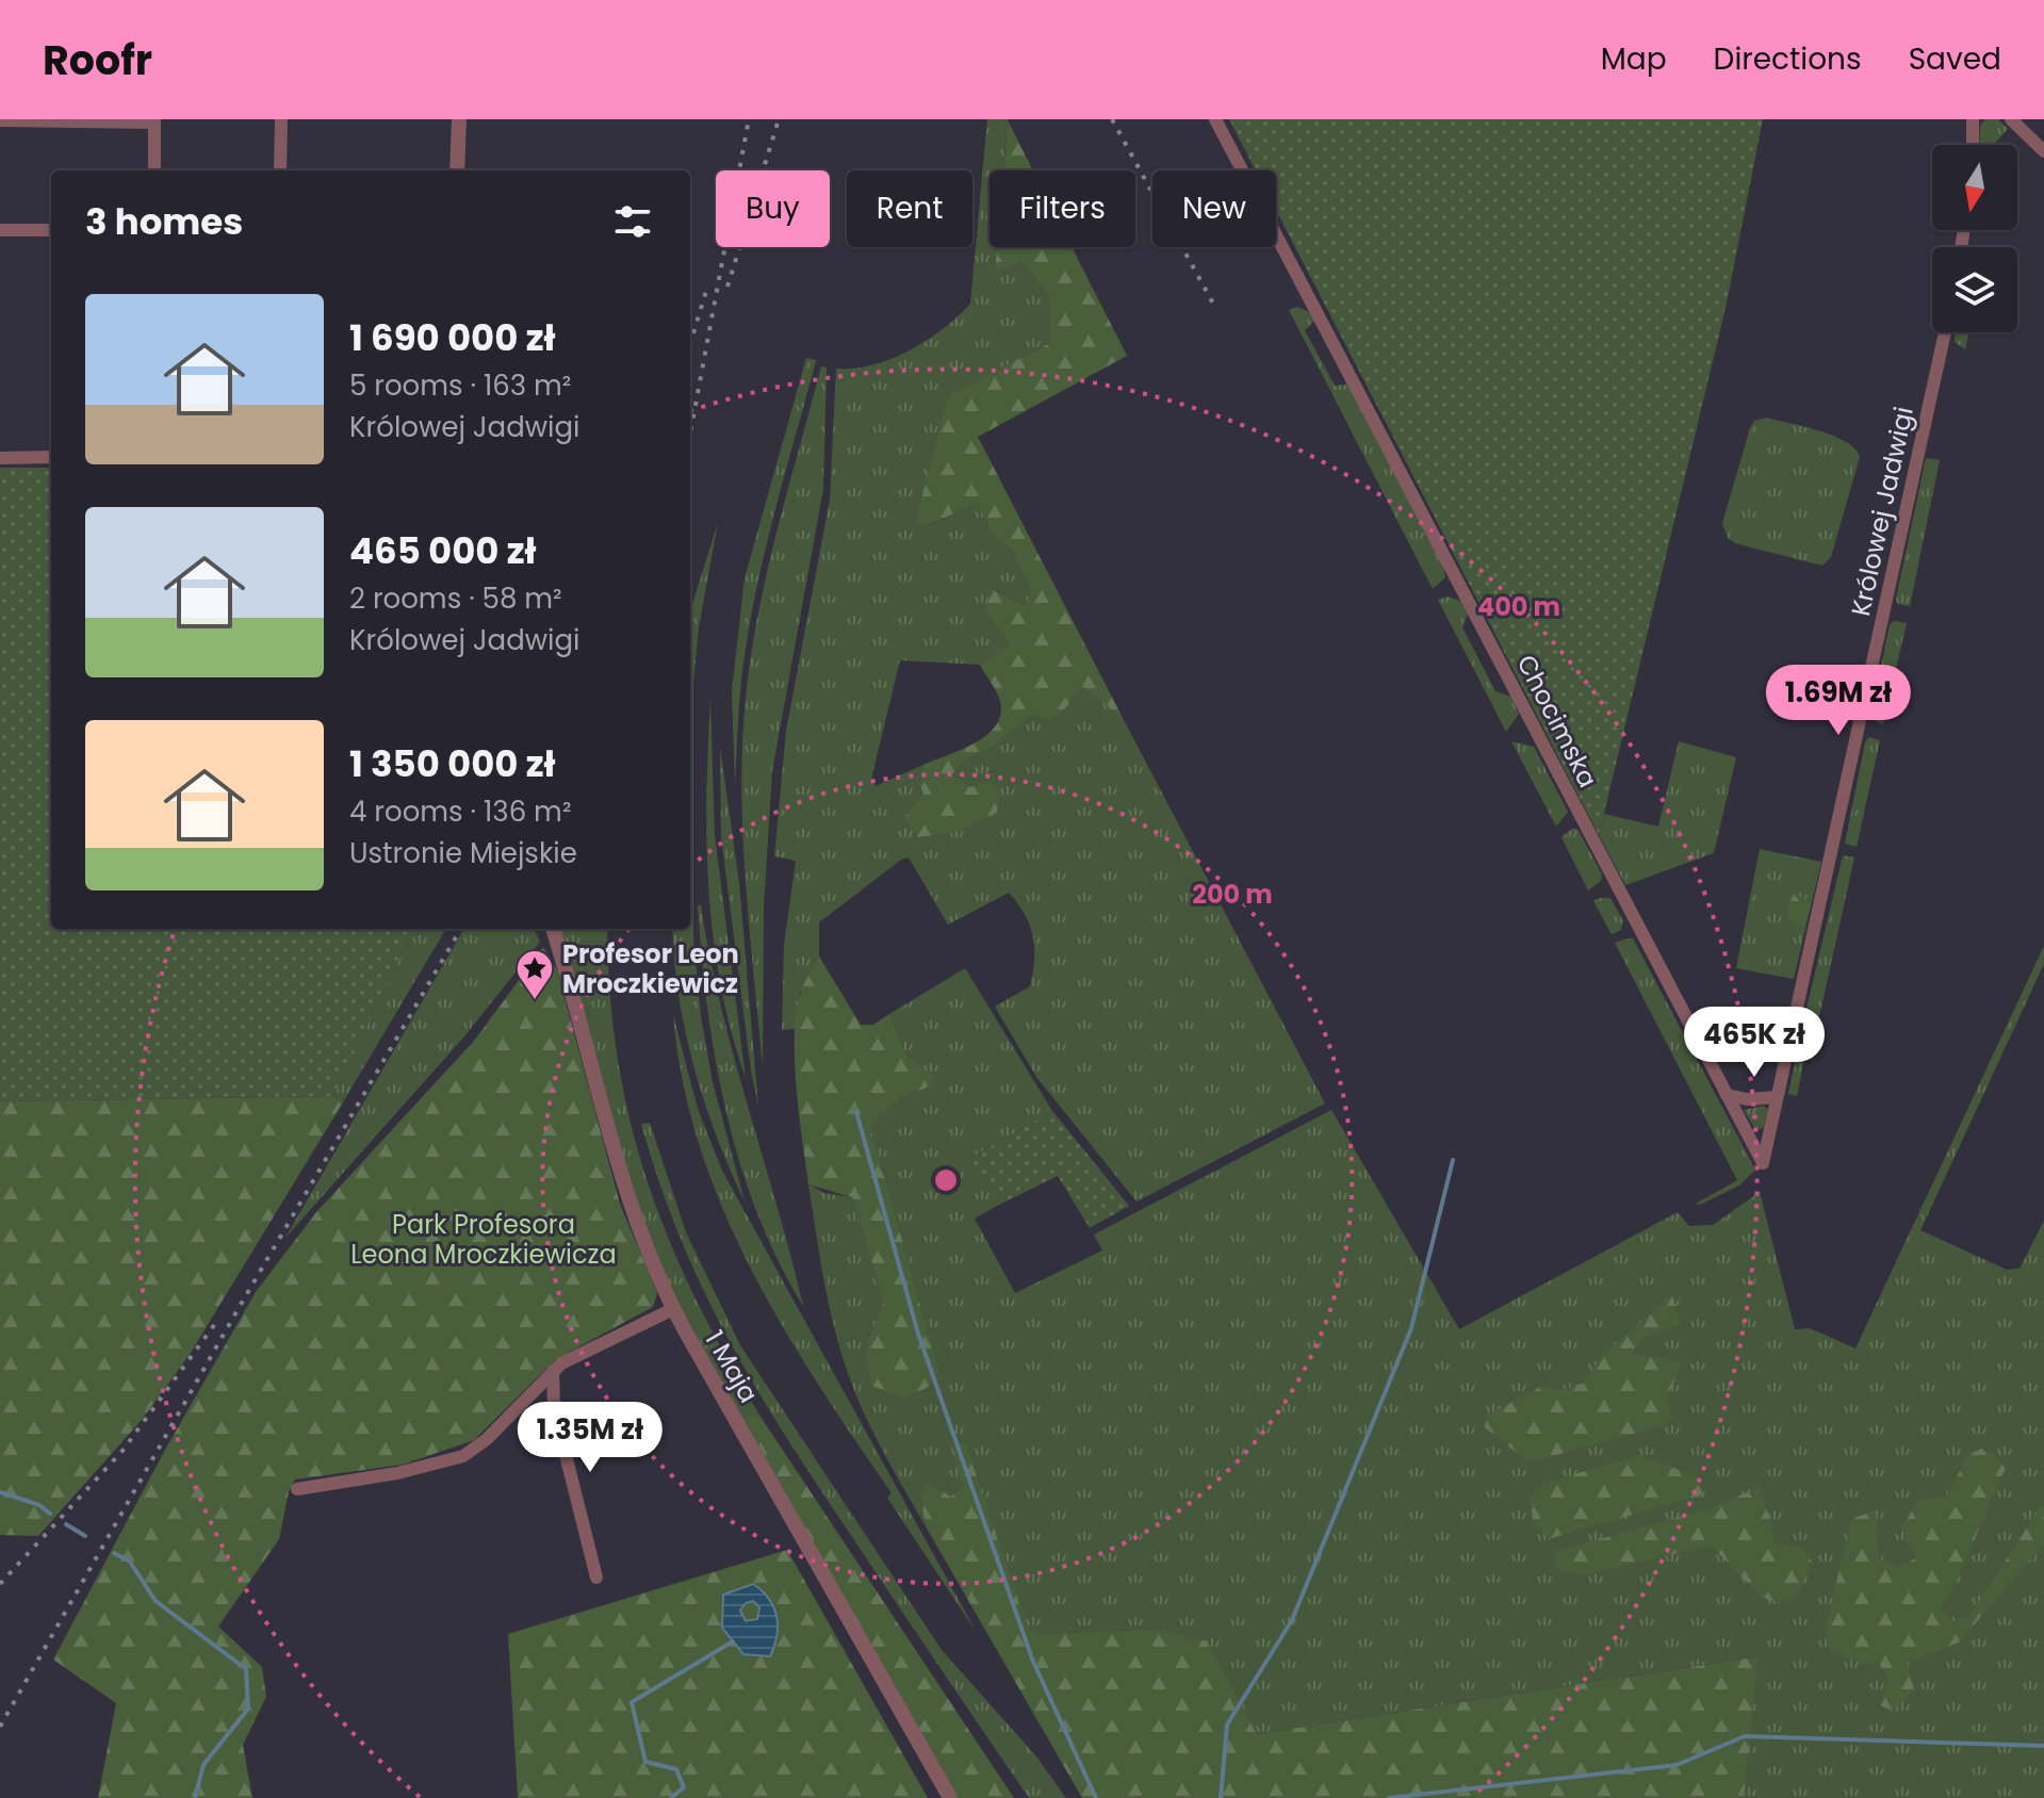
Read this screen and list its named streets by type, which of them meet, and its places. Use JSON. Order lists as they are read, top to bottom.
{
  "streets": {
    "street": ["Królowej Jadwigi", "Chocimska", "1 Maja"]
  },
  "crossings": [
    ["Królowej Jadwigi", "Chocimska"]
  ],
  "parks": ["Park Profesora Leona Mroczkiewicza"],
  "places": {
    "place": ["Profesor Leon Mroczkiewicz"]
  },
  "north": "bottom",
  "page": {
    "header": "Roofr",
    "nav": ["Map", "Directions", "Saved"],
    "chip": [
      "Buy",
      "Rent",
      "Filters",
      "New"
    ],
    "heading": "3 homes",
    "list": [
      {
        "name": "1 690 000 zł",
        "note": "5 rooms · 163 m² · Królowej Jadwigi"
      },
      {
        "name": "465 000 zł",
        "note": "2 rooms · 58 m² · Królowej Jadwigi"
      },
      {
        "name": "1 350 000 zł",
        "note": "4 rooms · 136 m² · Ustronie Miejskie"
      }
    ],
    "price": ["1.69M zł", "465K zł", "1.35M zł"]
  },
  "rings": ["400 m", "200 m"]
}
